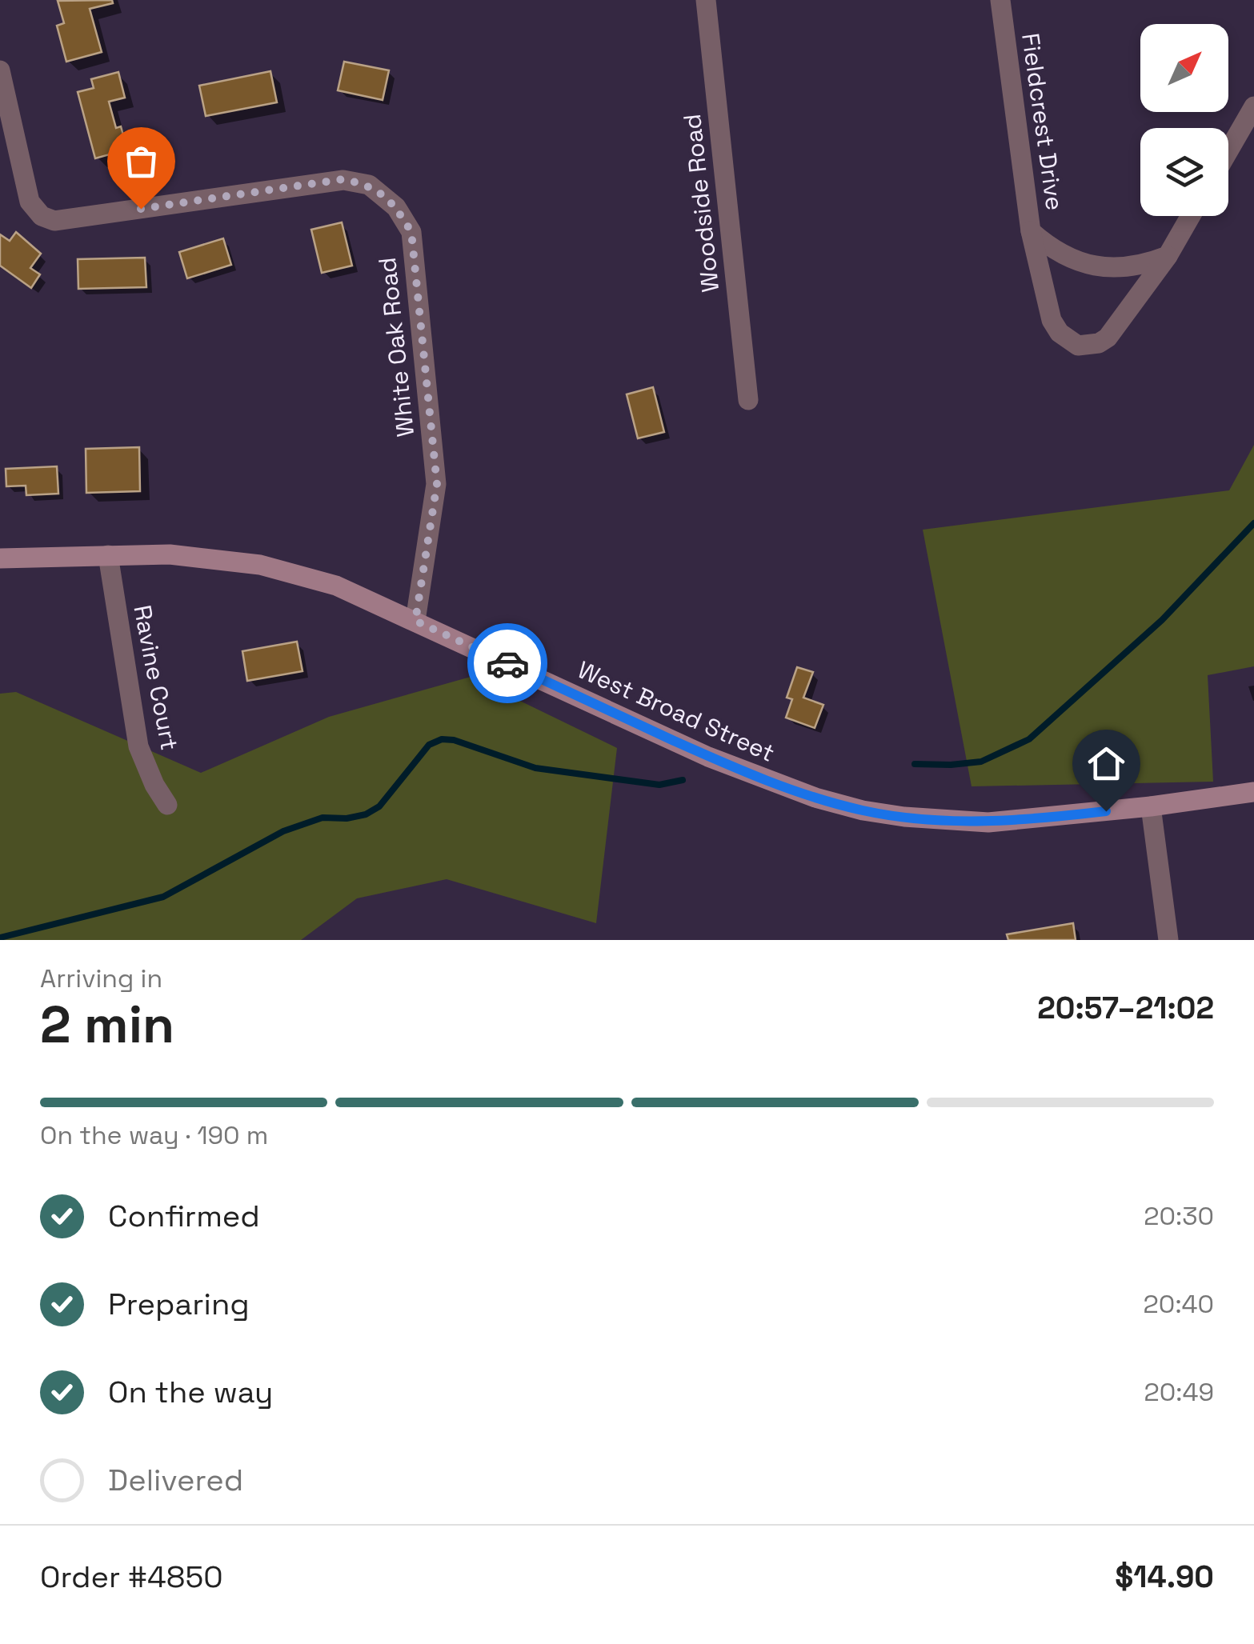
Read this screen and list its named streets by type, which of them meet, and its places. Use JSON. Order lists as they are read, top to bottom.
{
  "streets": {
    "street": [
      "Fieldcrest Drive",
      "Woodside Road",
      "White Oak Road",
      "Ravine Court",
      "West Broad Street"
    ]
  },
  "crossings": [
    ["White Oak Road", "West Broad Street"],
    ["Ravine Court", "West Broad Street"]
  ],
  "north": "top right",
  "page": {
    "heading": ["2 min", "Arriving in", "20:57–21:02"],
    "panel": ["Order #4850", "$14.90"],
    "bar": "On the way · 190 m",
    "list": [
      ["Confirmed", "20:30"],
      ["Preparing", "20:40"],
      ["On the way", "20:49"],
      "Delivered"
    ]
  }
}
